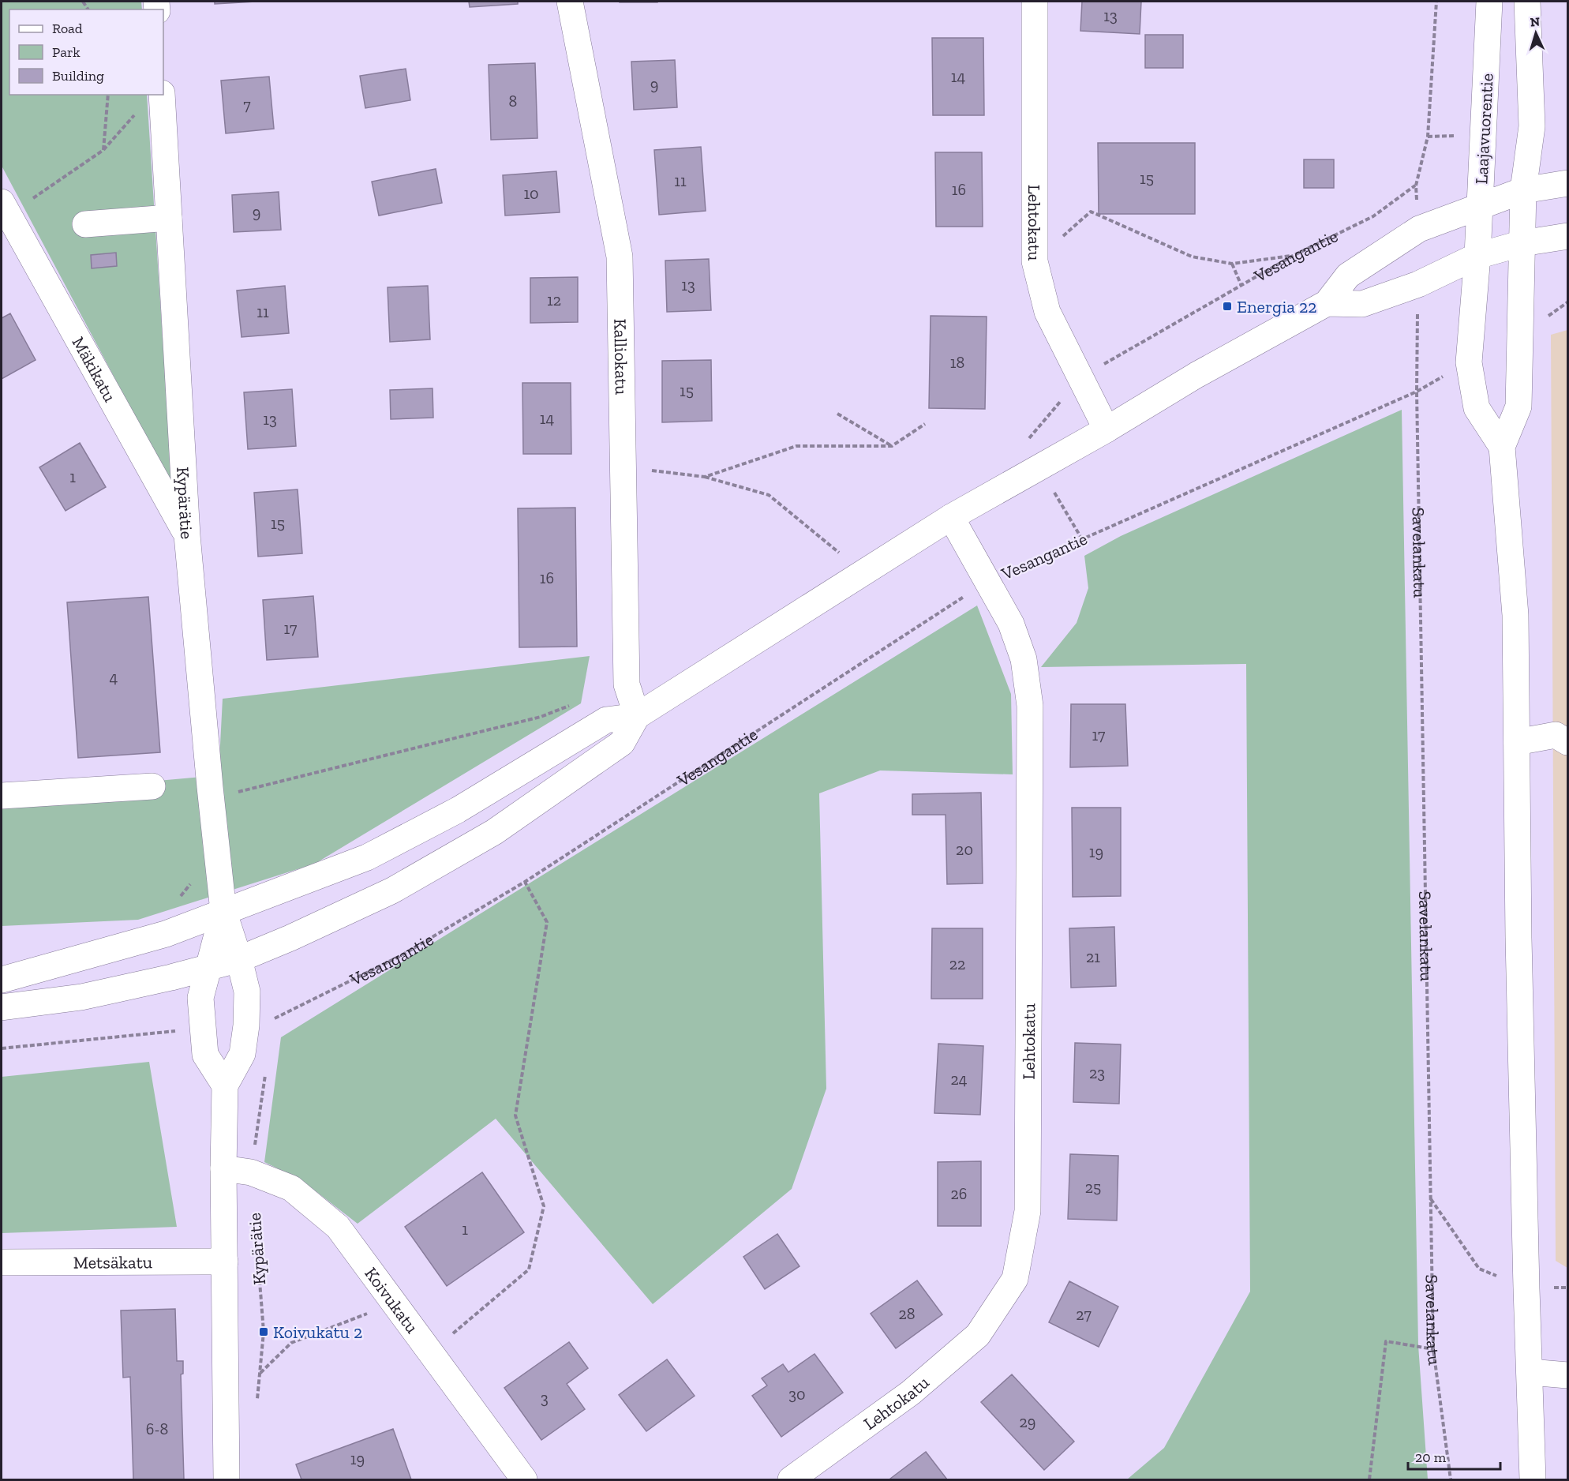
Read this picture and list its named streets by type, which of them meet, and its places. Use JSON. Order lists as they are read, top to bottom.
{
  "streets": {
    "street": [
      "Laajavuorentie",
      "Lehtokatu",
      "Kalliokatu",
      "Mäkikatu",
      "Kypärätie",
      "Metsäkatu",
      "Koivukatu"
    ],
    "path": ["Vesangantie", "Savelankatu"]
  },
  "crossings": [
    ["Lehtokatu", "Vesangantie"],
    ["Vesangantie", "Savelankatu"],
    ["Mäkikatu", "Kypärätie"],
    ["Kypärätie", "Metsäkatu"],
    ["Kypärätie", "Koivukatu"]
  ],
  "places": {
    "transit": ["Energia 22", "Koivukatu 2"]
  },
  "house_numbers": [
    "13",
    "14",
    "9",
    "8",
    "7",
    "15",
    "11",
    "16",
    "10",
    "9",
    "13",
    "12",
    "11",
    "18",
    "15",
    "14",
    "13",
    "1",
    "15",
    "16",
    "17",
    "4",
    "17",
    "20",
    "19",
    "21",
    "22",
    "23",
    "24",
    "25",
    "26",
    "1",
    "28",
    "27",
    "30",
    "3",
    "29",
    "6-8",
    "19"
  ],
  "legend": ["Road", "Park", "Building"],
  "scale_bar": "20 m",
  "north": "top"
}
